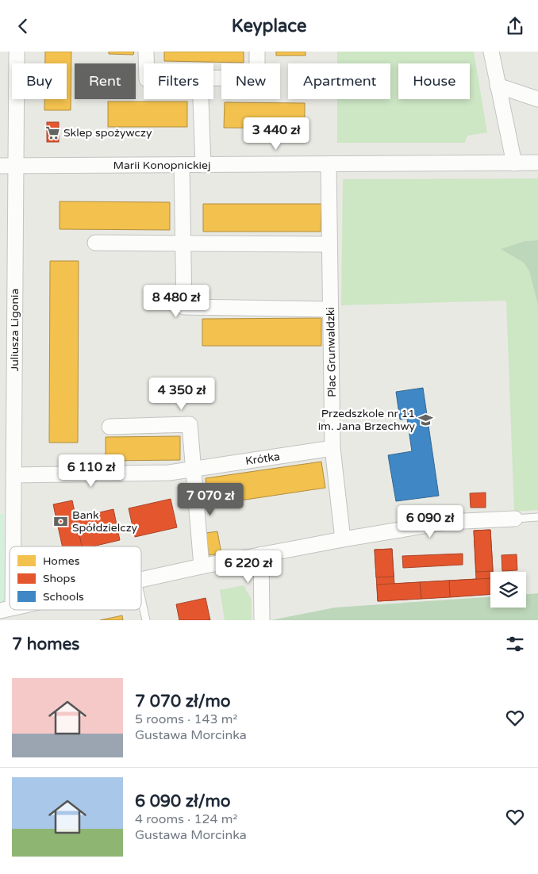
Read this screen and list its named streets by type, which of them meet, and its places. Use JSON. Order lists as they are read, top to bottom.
{
  "streets": {
    "street": [
      "Marii Konopnickiej",
      "Juliusza Ligonia",
      "Plac Grunwaldzki",
      "Krótka"
    ]
  },
  "crossings": [
    ["Marii Konopnickiej", "Juliusza Ligonia"],
    ["Marii Konopnickiej", "Plac Grunwaldzki"],
    ["Juliusza Ligonia", "Krótka"],
    ["Plac Grunwaldzki", "Krótka"]
  ],
  "places": {
    "supermarket": ["Sklep spożywczy"],
    "school or university": ["Przedszkole nr 11 im. Jana Brzechwy"],
    "bank": ["Bank Spółdzielczy"]
  },
  "legend": ["Homes", "Shops", "Schools"],
  "page": {
    "header": "Keyplace",
    "chip": [
      "Buy",
      "Rent",
      "Filters",
      "New",
      "Apartment",
      "House"
    ],
    "price": [
      "3 440 zł",
      "8 480 zł",
      "4 350 zł",
      "6 110 zł",
      "7 070 zł",
      "6 090 zł",
      "6 220 zł"
    ],
    "heading": "7 homes",
    "list": [
      {
        "name": "7 070 zł/mo",
        "note": "5 rooms · 143 m² · Gustawa Morcinka"
      },
      {
        "name": "6 090 zł/mo",
        "note": "4 rooms · 124 m² · Gustawa Morcinka"
      }
    ]
  }
}
